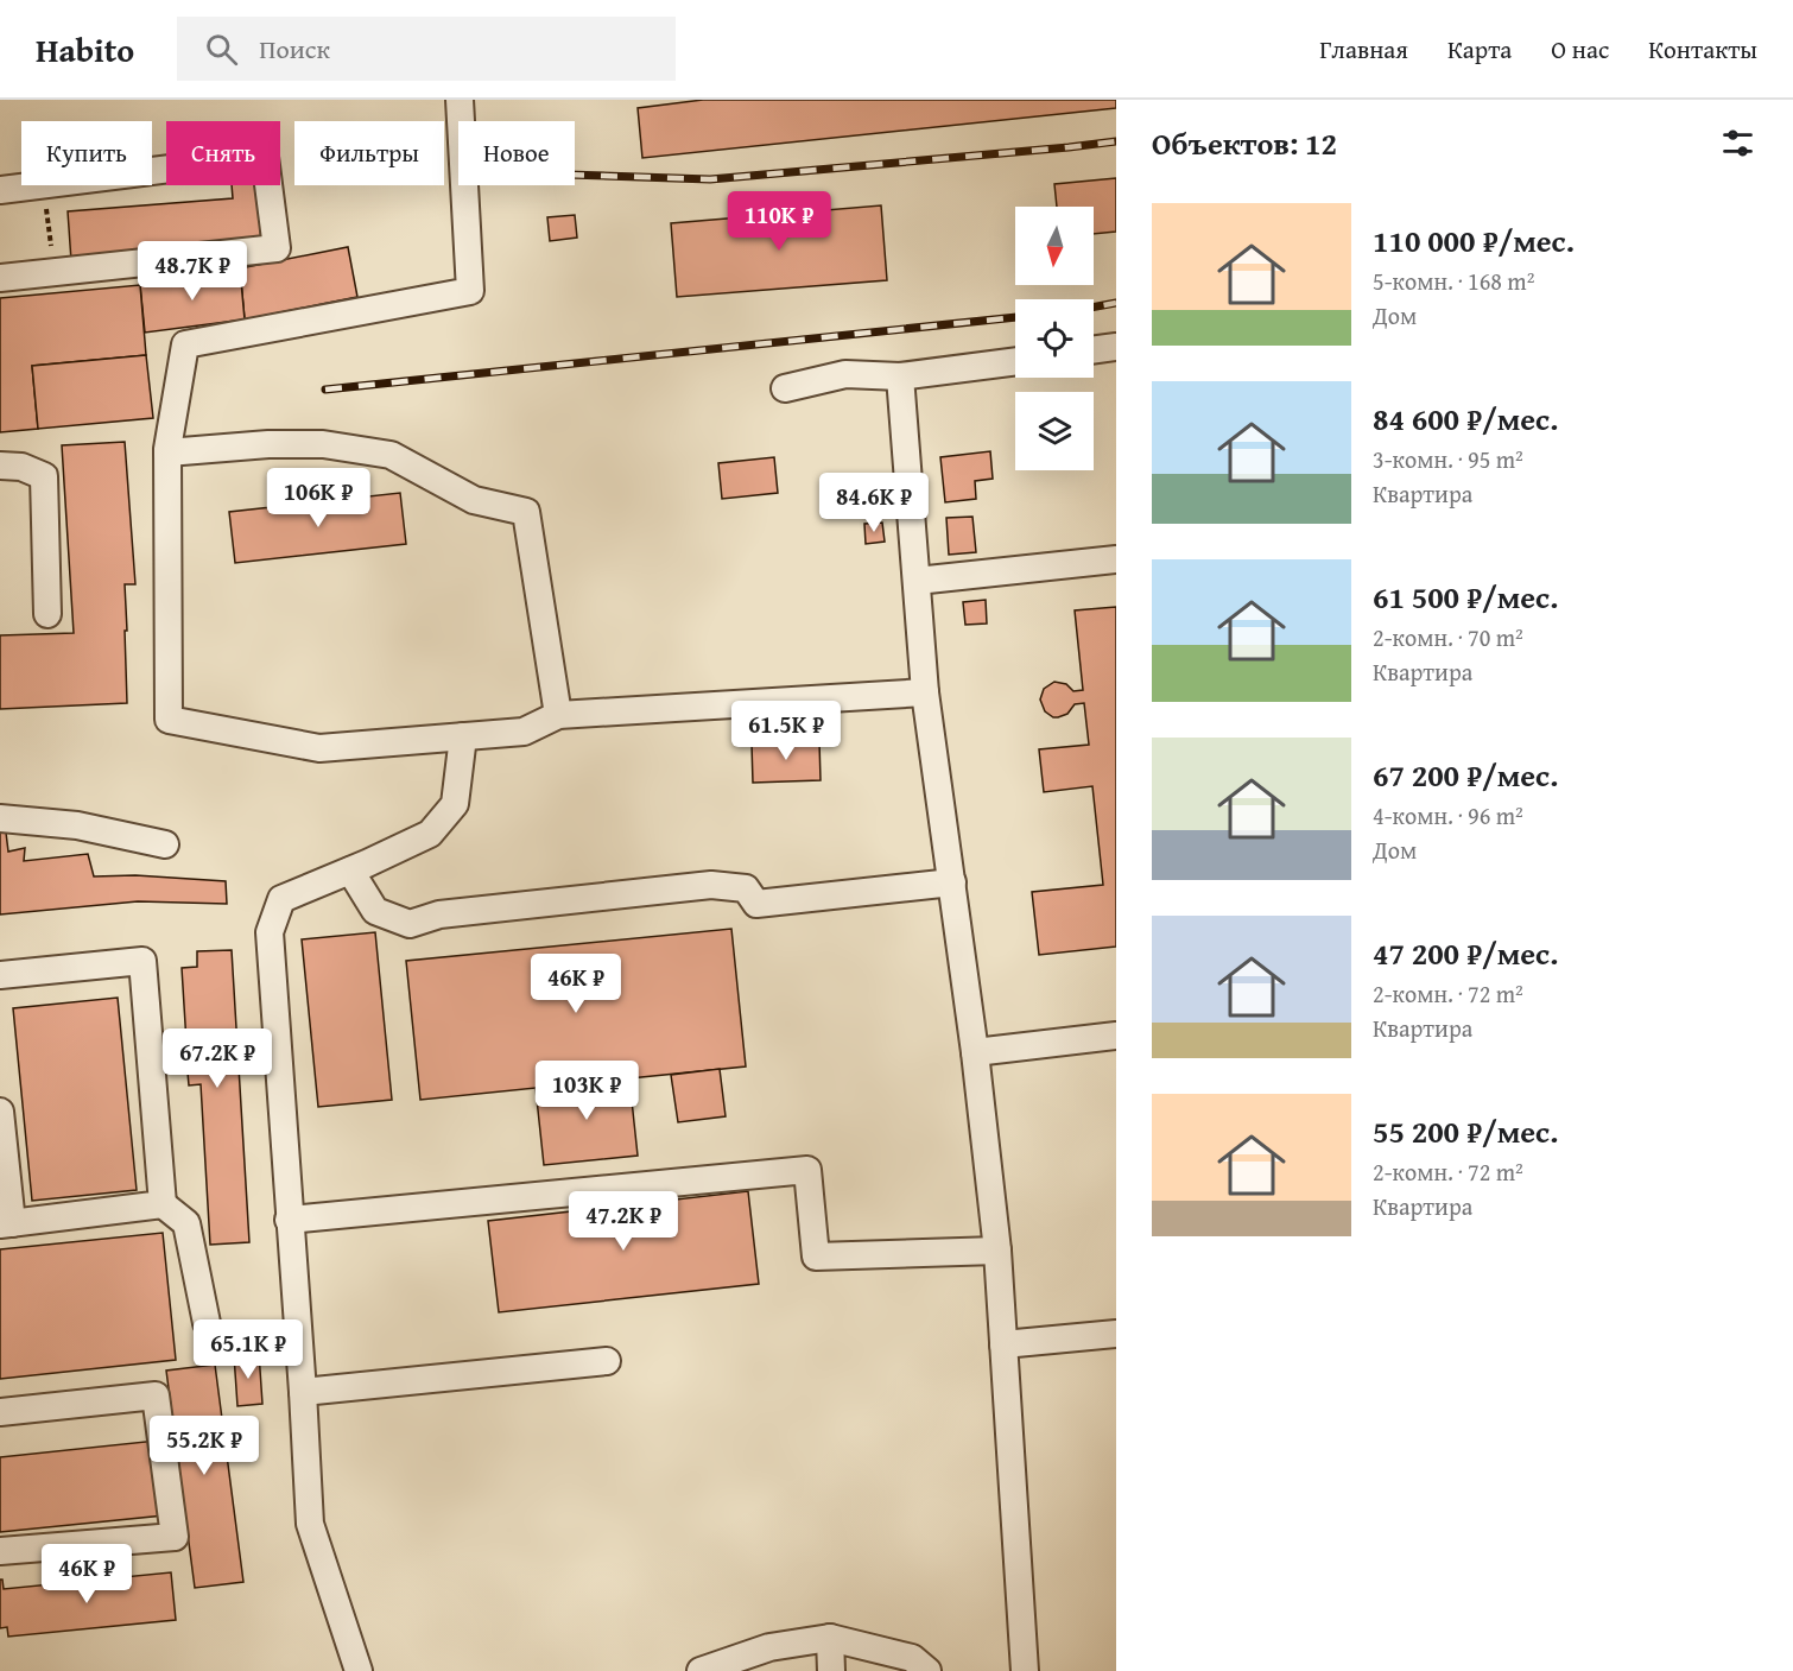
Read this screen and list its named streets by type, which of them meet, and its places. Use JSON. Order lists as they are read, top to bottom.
{
  "north": "bottom",
  "page": {
    "header": "Habito",
    "search": "Поиск",
    "nav": [
      "Главная",
      "Карта",
      "О нас",
      "Контакты"
    ],
    "heading": "Объектов: 12",
    "chip": [
      "Купить",
      "Снять",
      "Фильтры",
      "Новое"
    ],
    "list": [
      {
        "name": "110 000 ₽/мес.",
        "note": "5-комн. · 168 m² · Дом"
      },
      {
        "name": "84 600 ₽/мес.",
        "note": "3-комн. · 95 m² · Квартира"
      },
      {
        "name": "61 500 ₽/мес.",
        "note": "2-комн. · 70 m² · Квартира"
      },
      {
        "name": "67 200 ₽/мес.",
        "note": "4-комн. · 96 m² · Дом"
      },
      {
        "name": "47 200 ₽/мес.",
        "note": "2-комн. · 72 m² · Квартира"
      },
      {
        "name": "55 200 ₽/мес.",
        "note": "2-комн. · 72 m² · Квартира"
      }
    ],
    "price": [
      "110K ₽",
      "48.7K ₽",
      "106K ₽",
      "84.6K ₽",
      "61.5K ₽",
      "46K ₽",
      "67.2K ₽",
      "103K ₽",
      "47.2K ₽",
      "65.1K ₽",
      "55.2K ₽",
      "46K ₽"
    ]
  }
}
